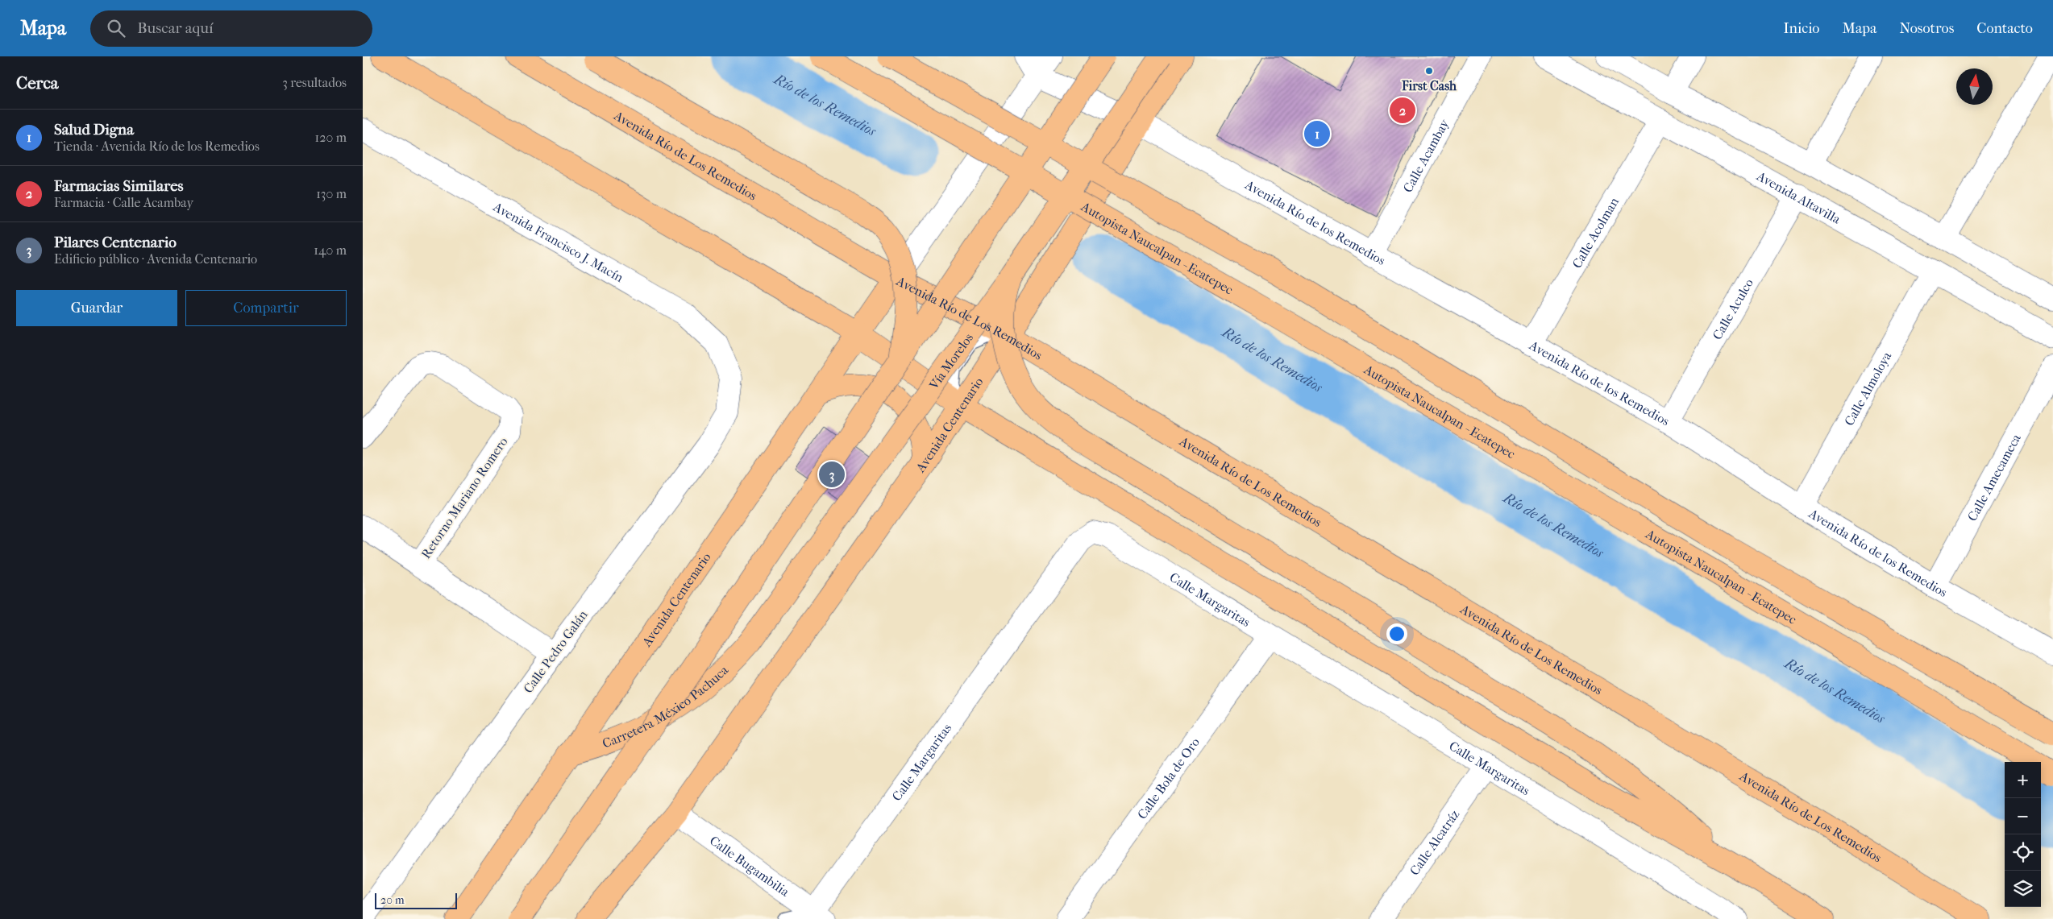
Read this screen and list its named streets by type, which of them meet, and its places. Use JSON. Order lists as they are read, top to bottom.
{
  "streets": {
    "main road": [
      "Avenida Río de Los Remedios",
      "Avenida Río de los Remedios",
      "Autopista Naucalpan - Ecatepec",
      "Vía Morelos",
      "Avenida Centenario",
      "Carretera México Pachuca"
    ],
    "street": [
      "Calle Acambay",
      "Avenida Altavilla",
      "Calle Acolman",
      "Avenida Francisco J. Macín",
      "Calle Aculco",
      "Calle Almoloya",
      "Calle Amecameca",
      "Retorno Mariano Romero",
      "Calle Margaritas",
      "Calle Pedro Galán",
      "Calle Bola de Oro",
      "Calle Alcatráz",
      "Calle Bugambilia"
    ]
  },
  "crossings": [
    ["Avenida Río de Los Remedios", "Avenida Río de los Remedios"],
    ["Avenida Río de Los Remedios", "Avenida Centenario"],
    ["Calle Acambay", "Avenida Río de los Remedios"],
    ["Avenida Altavilla", "Calle Acolman"],
    ["Avenida Altavilla", "Calle Aculco"],
    ["Avenida Altavilla", "Calle Almoloya"],
    ["Avenida Río de los Remedios", "Calle Acolman"],
    ["Avenida Río de los Remedios", "Calle Aculco"],
    ["Avenida Río de los Remedios", "Calle Almoloya"],
    ["Avenida Río de los Remedios", "Avenida Centenario"],
    ["Avenida Río de los Remedios", "Calle Amecameca"],
    ["Avenida Francisco J. Macín", "Calle Pedro Galán"],
    ["Vía Morelos", "Carretera México Pachuca"],
    ["Avenida Centenario", "Carretera México Pachuca"],
    ["Avenida Centenario", "Calle Bugambilia"],
    ["Retorno Mariano Romero", "Calle Pedro Galán"],
    ["Calle Margaritas", "Calle Bola de Oro"],
    ["Calle Margaritas", "Calle Alcatráz"],
    ["Calle Margaritas", "Calle Bugambilia"]
  ],
  "water": ["Río de los Remedios"],
  "places": ["First Cash"],
  "scale_bar": "20 m",
  "north": "top",
  "page": {
    "header": "Mapa",
    "search": "Buscar aquí",
    "nav": [
      "Inicio",
      "Mapa",
      "Nosotros",
      "Contacto"
    ],
    "heading": ["Cerca", "3 resultados"],
    "pins": ["2", "1", "3"],
    "list": [
      {
        "mark": "1",
        "name": "Salud Digna",
        "note": "Tienda · Avenida Río de los Remedios",
        "value": "120 m"
      },
      {
        "mark": "2",
        "name": "Farmacias Similares",
        "note": "Farmacia · Calle Acambay",
        "value": "130 m"
      },
      {
        "mark": "3",
        "name": "Pilares Centenario",
        "note": "Edificio público · Avenida Centenario",
        "value": "140 m"
      }
    ],
    "buttons": ["Guardar", "Compartir"],
    "map_buttons": ["+", "−"],
    "scale": "20 m"
  }
}
